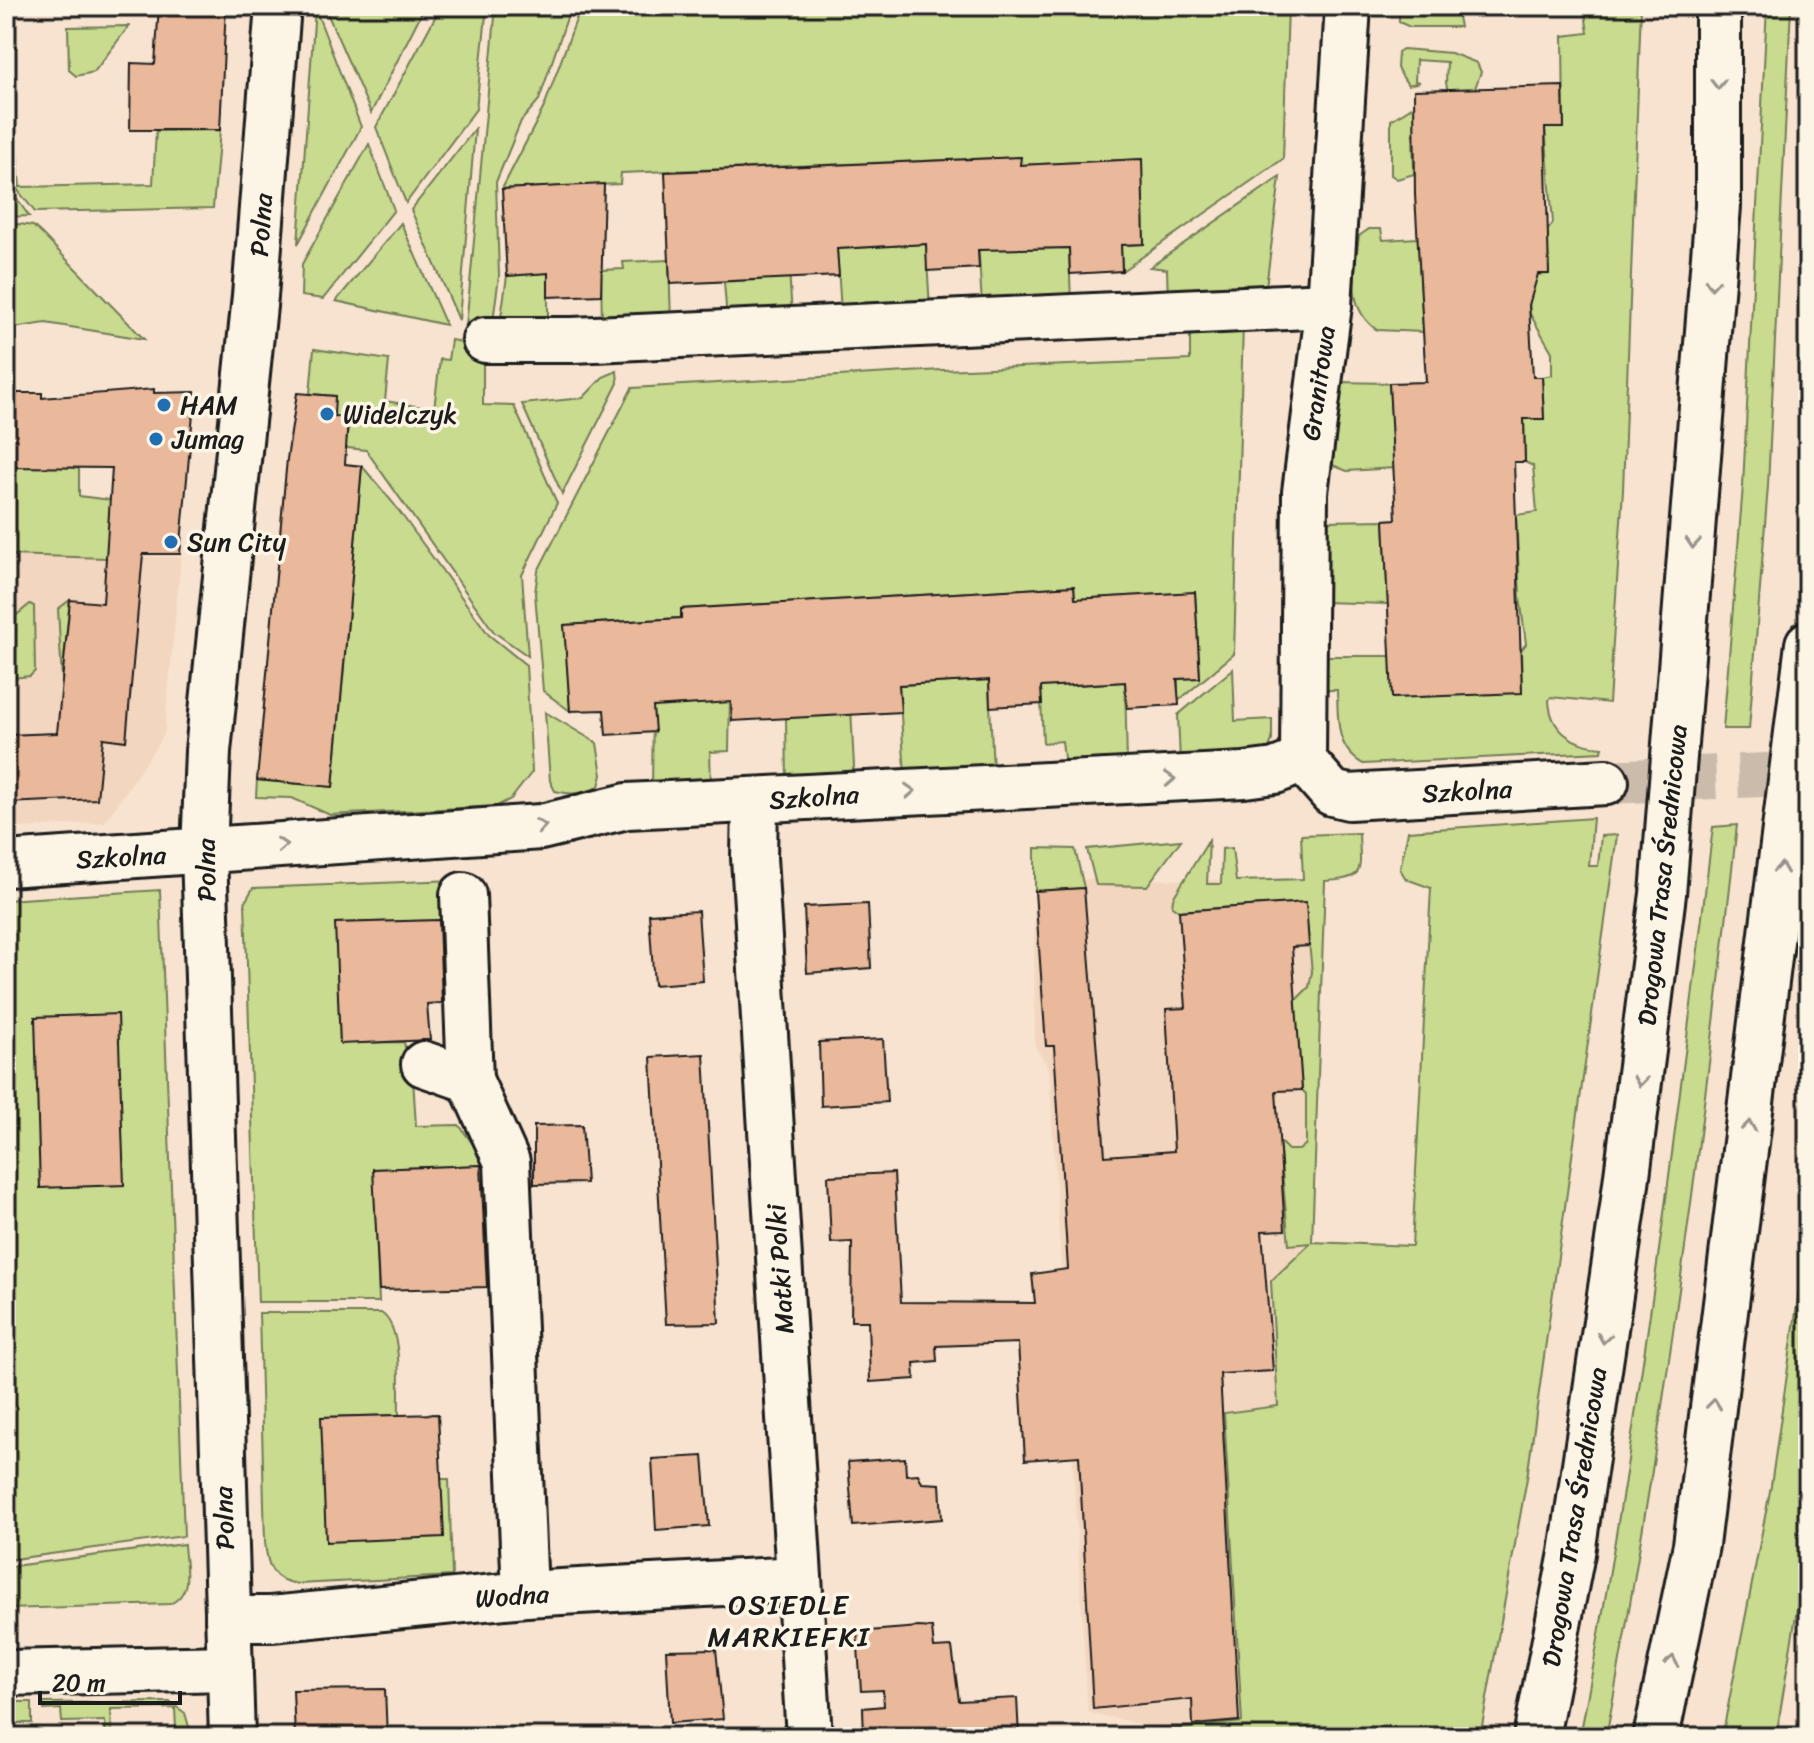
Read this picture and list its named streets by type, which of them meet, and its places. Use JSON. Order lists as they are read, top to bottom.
{
  "streets": {
    "street": [
      "Polna",
      "Granitowa",
      "Szkolna",
      "Drogowa Trasa Średnicowa",
      "Matki Polki",
      "Wodna"
    ]
  },
  "crossings": [
    ["Polna", "Szkolna"],
    ["Polna", "Wodna"],
    ["Granitowa", "Szkolna"],
    ["Szkolna", "Matki Polki"],
    ["Matki Polki", "Wodna"]
  ],
  "one_way": ["Szkolna"],
  "districts": ["OSIEDLE MARKIEFKI"],
  "places": [
    "HAM",
    "Widelczyk",
    "Jumag",
    "Sun City"
  ],
  "scale_bar": "20 m"
}
